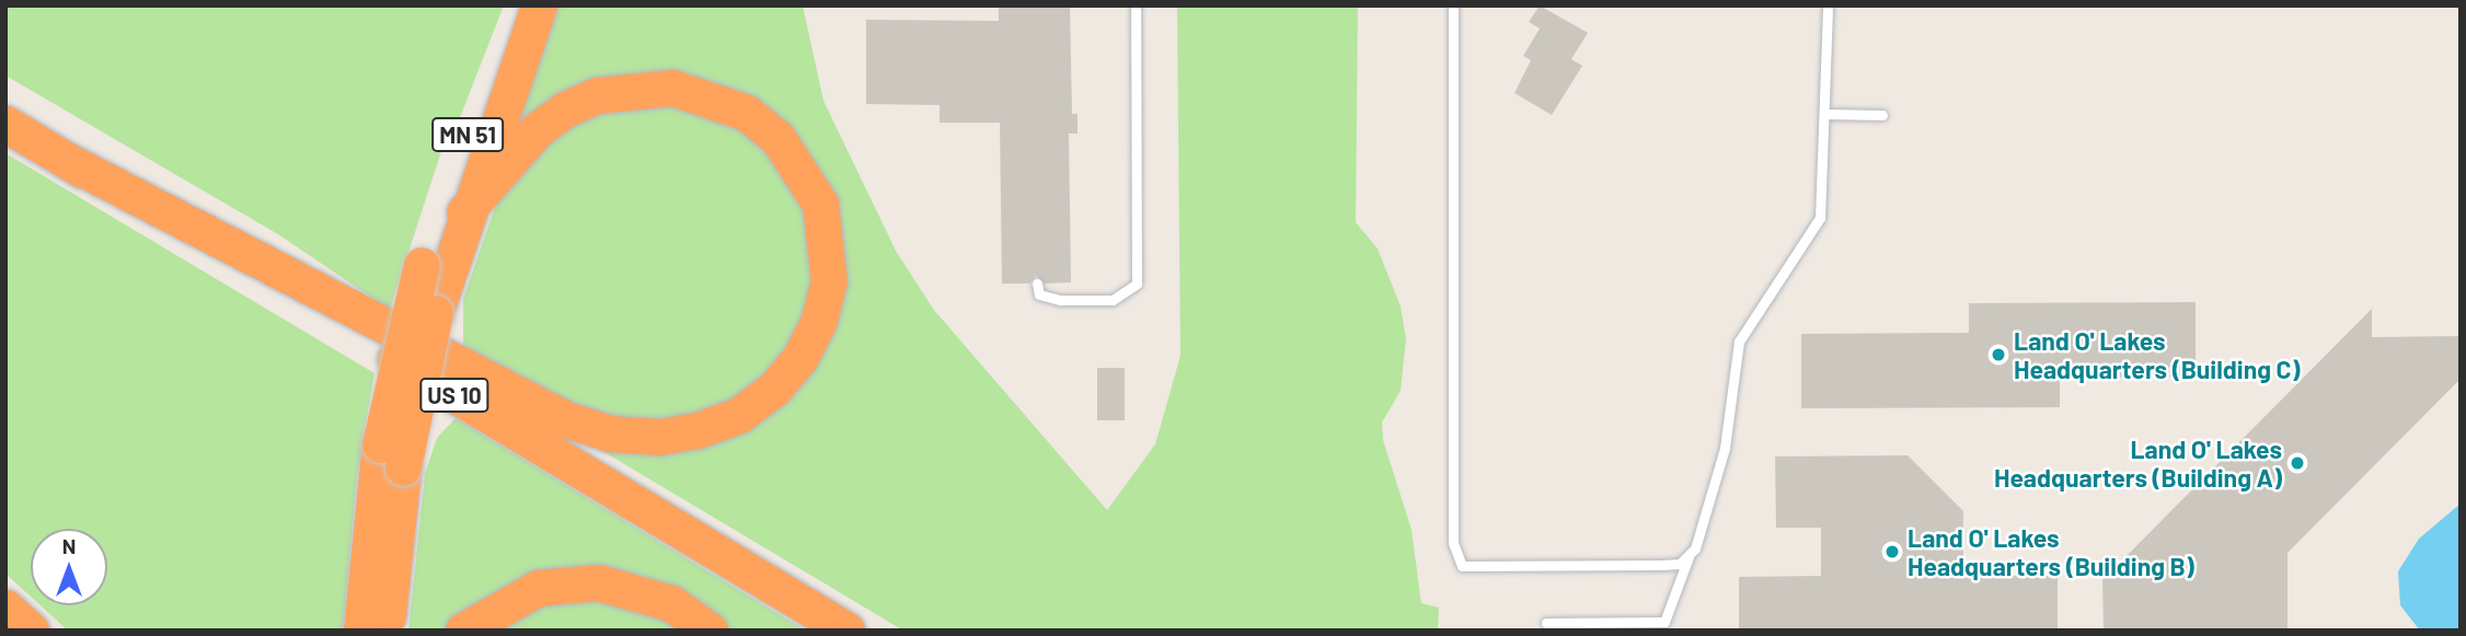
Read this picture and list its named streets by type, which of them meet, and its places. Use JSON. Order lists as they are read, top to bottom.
{
  "streets": {
    "highway": ["MN 51", "US 10"]
  },
  "places": ["Land O' Lakes Headquarters (Building C)", "Land O' Lakes Headquarters (Building A)", "Land O' Lakes Headquarters (Building B)"],
  "north": "top"
}
